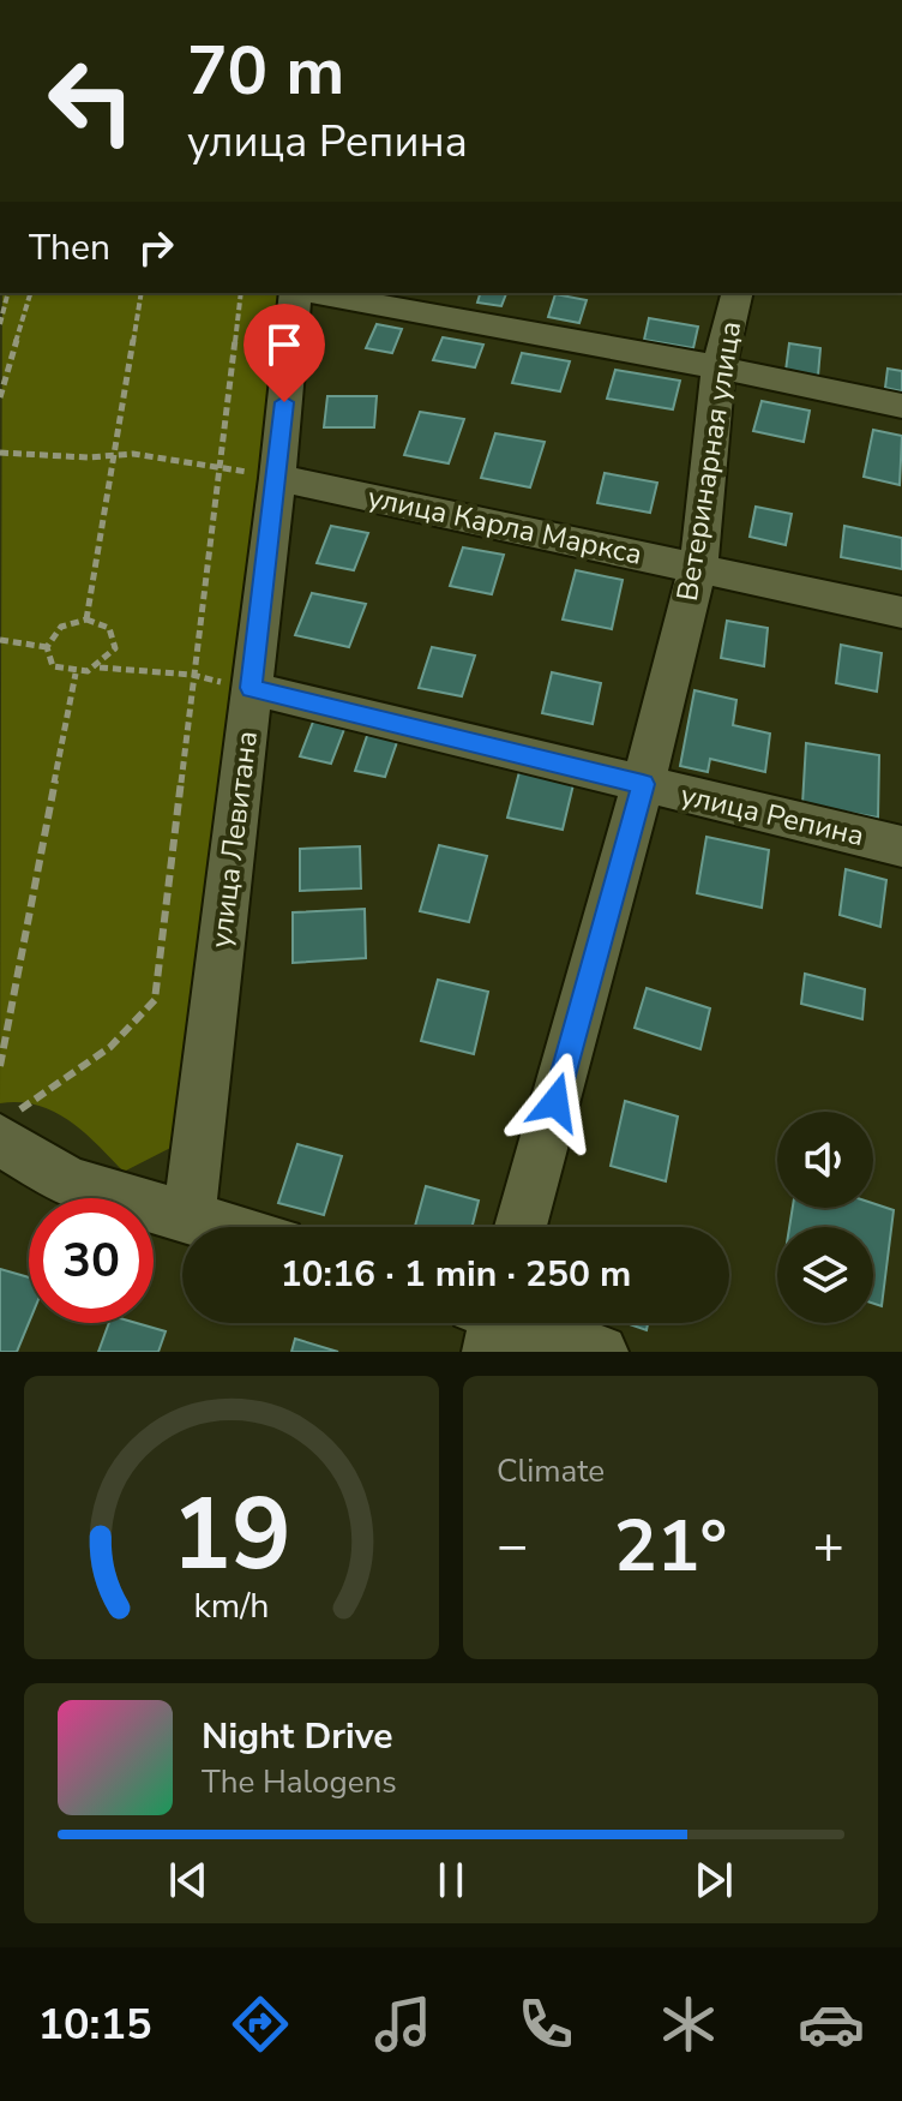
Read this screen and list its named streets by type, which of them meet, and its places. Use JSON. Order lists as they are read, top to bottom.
{
  "streets": {
    "street": [
      "Ветеринарная улица",
      "улица Карла Маркса",
      "улица Репина",
      "улица Левитана"
    ]
  },
  "crossings": [
    ["Ветеринарная улица", "улица Карла Маркса"],
    ["Ветеринарная улица", "улица Репина"],
    ["улица Карла Маркса", "улица Левитана"],
    ["улица Репина", "улица Левитана"]
  ],
  "page": {
    "turn": ["70 m", "улица Репина"],
    "then": "Then",
    "limit": "30",
    "trip": "10:16 · 1 min · 250 m",
    "tile": "Climate",
    "heat": ["−", "21°", "+"],
    "song": ["Night Drive", "The Halogens"],
    "tabs": "10:15",
    "gauge": ["19", "km/h"]
  }
}
